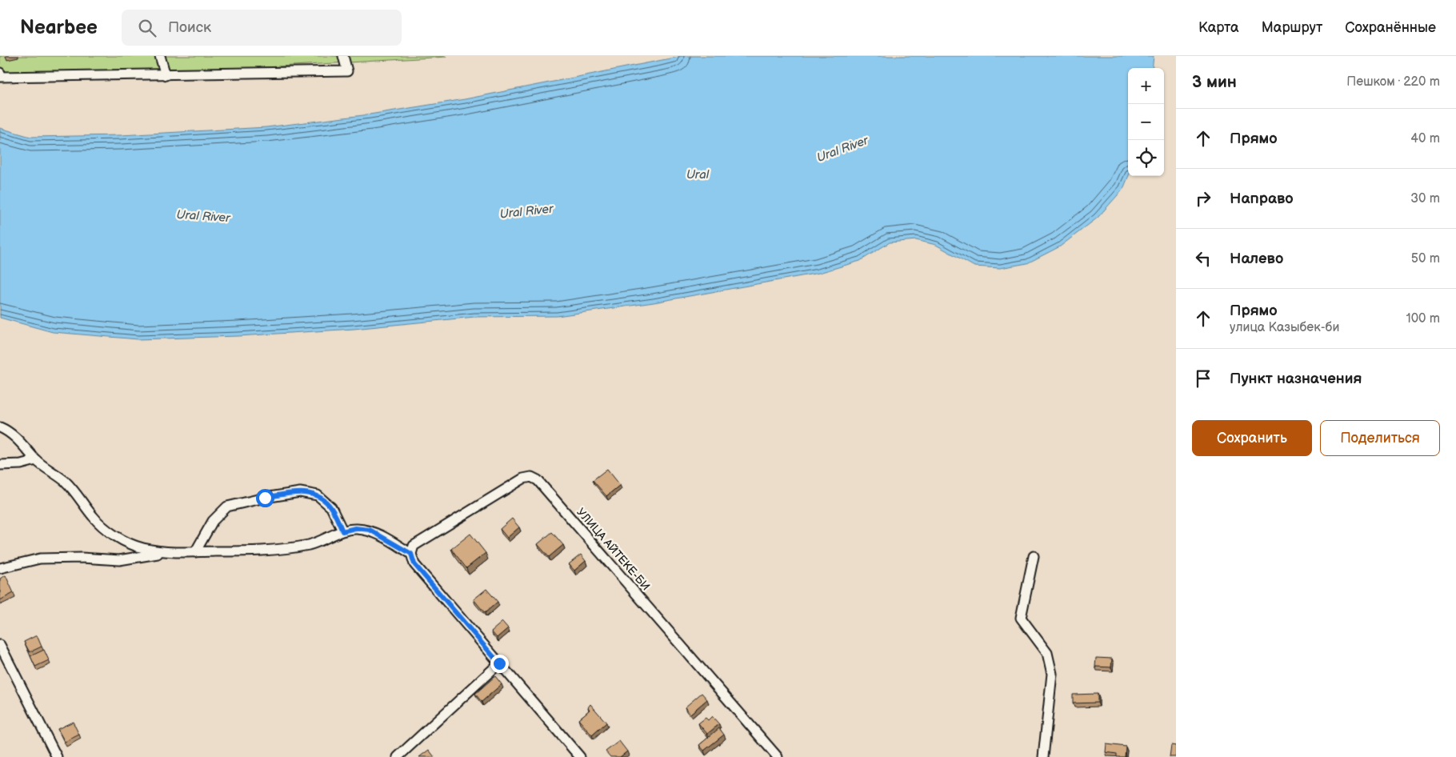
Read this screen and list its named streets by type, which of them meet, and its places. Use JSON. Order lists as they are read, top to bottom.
{
  "streets": {
    "street": ["УЛИЦА АЙТЕКЕ-БИ"]
  },
  "water": ["Ural River", "Ural"],
  "page": {
    "header": "Nearbee",
    "search": "Поиск",
    "nav": ["Карта", "Маршрут", "Сохранённые"],
    "heading": ["3 мин", "Пешком · 220 m"],
    "map_buttons": ["+", "−"],
    "list": [
      ["Прямо", "40 m"],
      ["Направо", "30 m"],
      ["Налево", "50 m"],
      ["Прямо", "улица Казыбек-би", "100 m"],
      "Пункт назначения"
    ],
    "buttons": ["Сохранить", "Поделиться"]
  }
}
